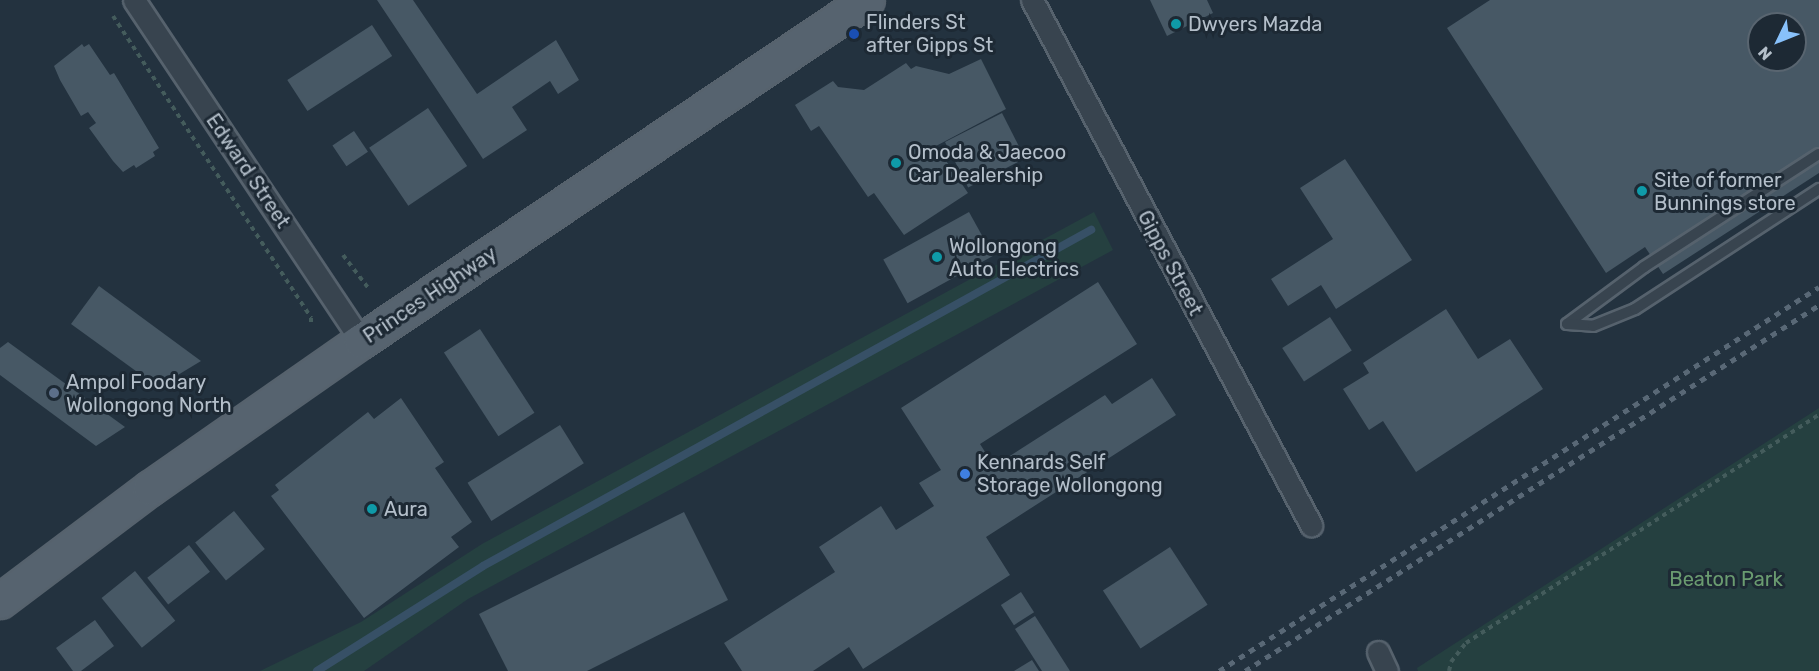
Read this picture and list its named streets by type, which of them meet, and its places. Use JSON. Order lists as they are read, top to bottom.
{
  "streets": {
    "main road": ["Princes Highway"],
    "street": ["Edward Street", "Gipps Street"]
  },
  "crossings": [
    ["Edward Street", "Princes Highway"]
  ],
  "parks": ["Beaton Park"],
  "places": [
    "Dwyers Mazda",
    "Flinders St after Gipps St",
    "Omoda & Jaecoo Car Dealership",
    "Site of former Bunnings store",
    "Wollongong Auto Electrics",
    "Ampol Foodary Wollongong North",
    "Kennards Self Storage Wollongong",
    "Aura"
  ],
  "north": "bottom left"
}
